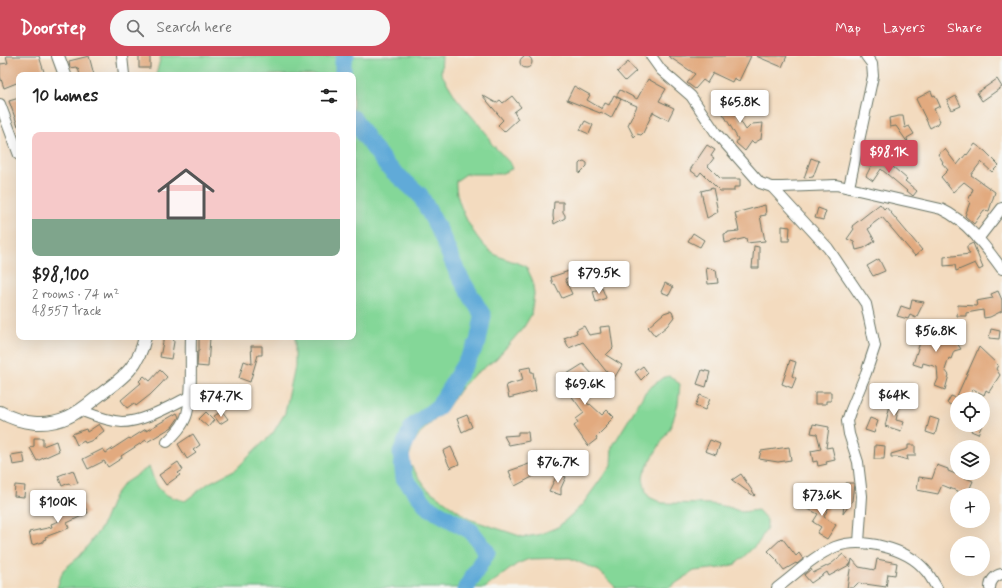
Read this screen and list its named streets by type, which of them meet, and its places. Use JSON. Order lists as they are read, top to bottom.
{
  "page": {
    "header": "Doorstep",
    "search": "Search here",
    "nav": ["Map", "Layers", "Share"],
    "heading": "10 homes",
    "price": [
      "$65.8K",
      "$98.1K",
      "$79.5K",
      "$56.8K",
      "$69.6K",
      "$64K",
      "$74.7K",
      "$76.7K",
      "$73.6K",
      "$100K"
    ],
    "list": [
      {
        "name": "$98,100",
        "note": "2 rooms · 74 m² · 48557 Track"
      }
    ],
    "map_buttons": ["+", "−"]
  }
}
